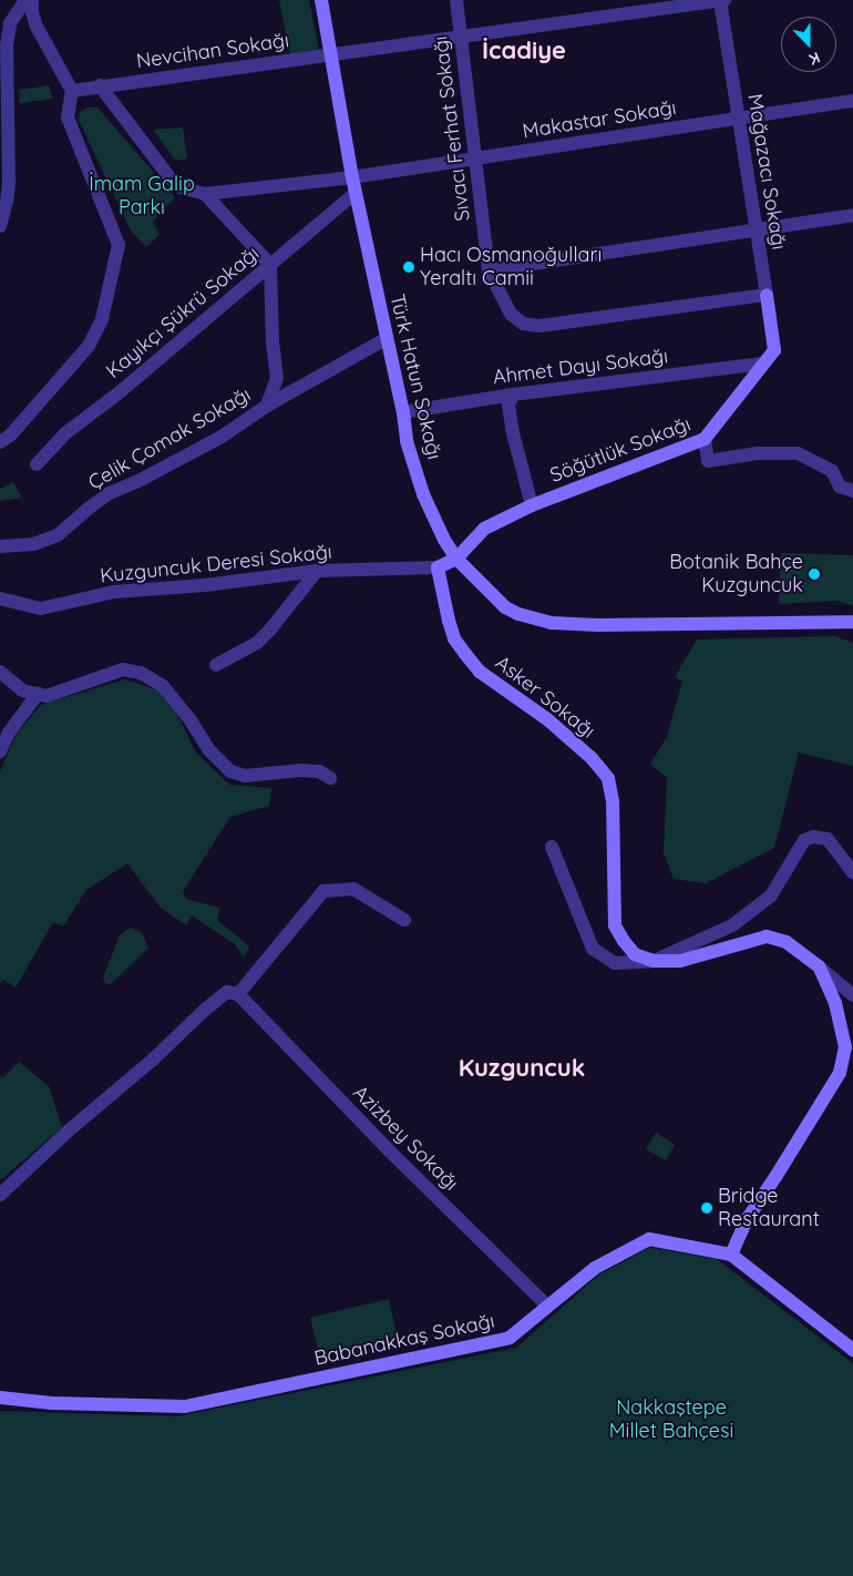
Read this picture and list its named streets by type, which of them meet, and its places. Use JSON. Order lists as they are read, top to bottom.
{
  "streets": {
    "street": [
      "Nevcihan Sokağı",
      "Makastar Sokağı",
      "Sıvacı Ferhat Sokağı",
      "Mağazacı Sokağı",
      "Kayıkçı Şükrü Sokağı",
      "Ahmet Dayı Sokağı",
      "Türk Hatun Sokağı",
      "Çelik Çomak Sokağı",
      "Söğütlük Sokağı",
      "Kuzguncuk Deresi Sokağı",
      "Asker Sokağı",
      "Azizbey Sokağı",
      "Babanakkaş Sokağı"
    ]
  },
  "crossings": [
    ["Nevcihan Sokağı", "Sıvacı Ferhat Sokağı"],
    ["Nevcihan Sokağı", "Mağazacı Sokağı"],
    ["Nevcihan Sokağı", "Türk Hatun Sokağı"],
    ["Makastar Sokağı", "Sıvacı Ferhat Sokağı"],
    ["Makastar Sokağı", "Mağazacı Sokağı"],
    ["Makastar Sokağı", "Türk Hatun Sokağı"],
    ["Sıvacı Ferhat Sokağı", "Mağazacı Sokağı"],
    ["Mağazacı Sokağı", "Söğütlük Sokağı"],
    ["Kayıkçı Şükrü Sokağı", "Türk Hatun Sokağı"],
    ["Ahmet Dayı Sokağı", "Türk Hatun Sokağı"],
    ["Ahmet Dayı Sokağı", "Söğütlük Sokağı"],
    ["Türk Hatun Sokağı", "Çelik Çomak Sokağı"],
    ["Türk Hatun Sokağı", "Söğütlük Sokağı"],
    ["Kuzguncuk Deresi Sokağı", "Asker Sokağı"],
    ["Azizbey Sokağı", "Babanakkaş Sokağı"]
  ],
  "districts": ["İcadiye", "Kuzguncuk"],
  "parks": ["İmam Galip Parkı", "Nakkaştepe Millet Bahçesi"],
  "places": ["Hacı Osmanoğulları Yeraltı Camii", "Botanik Bahçe Kuzguncuk", "Bridge Restaurant"],
  "north": "bottom"
}
